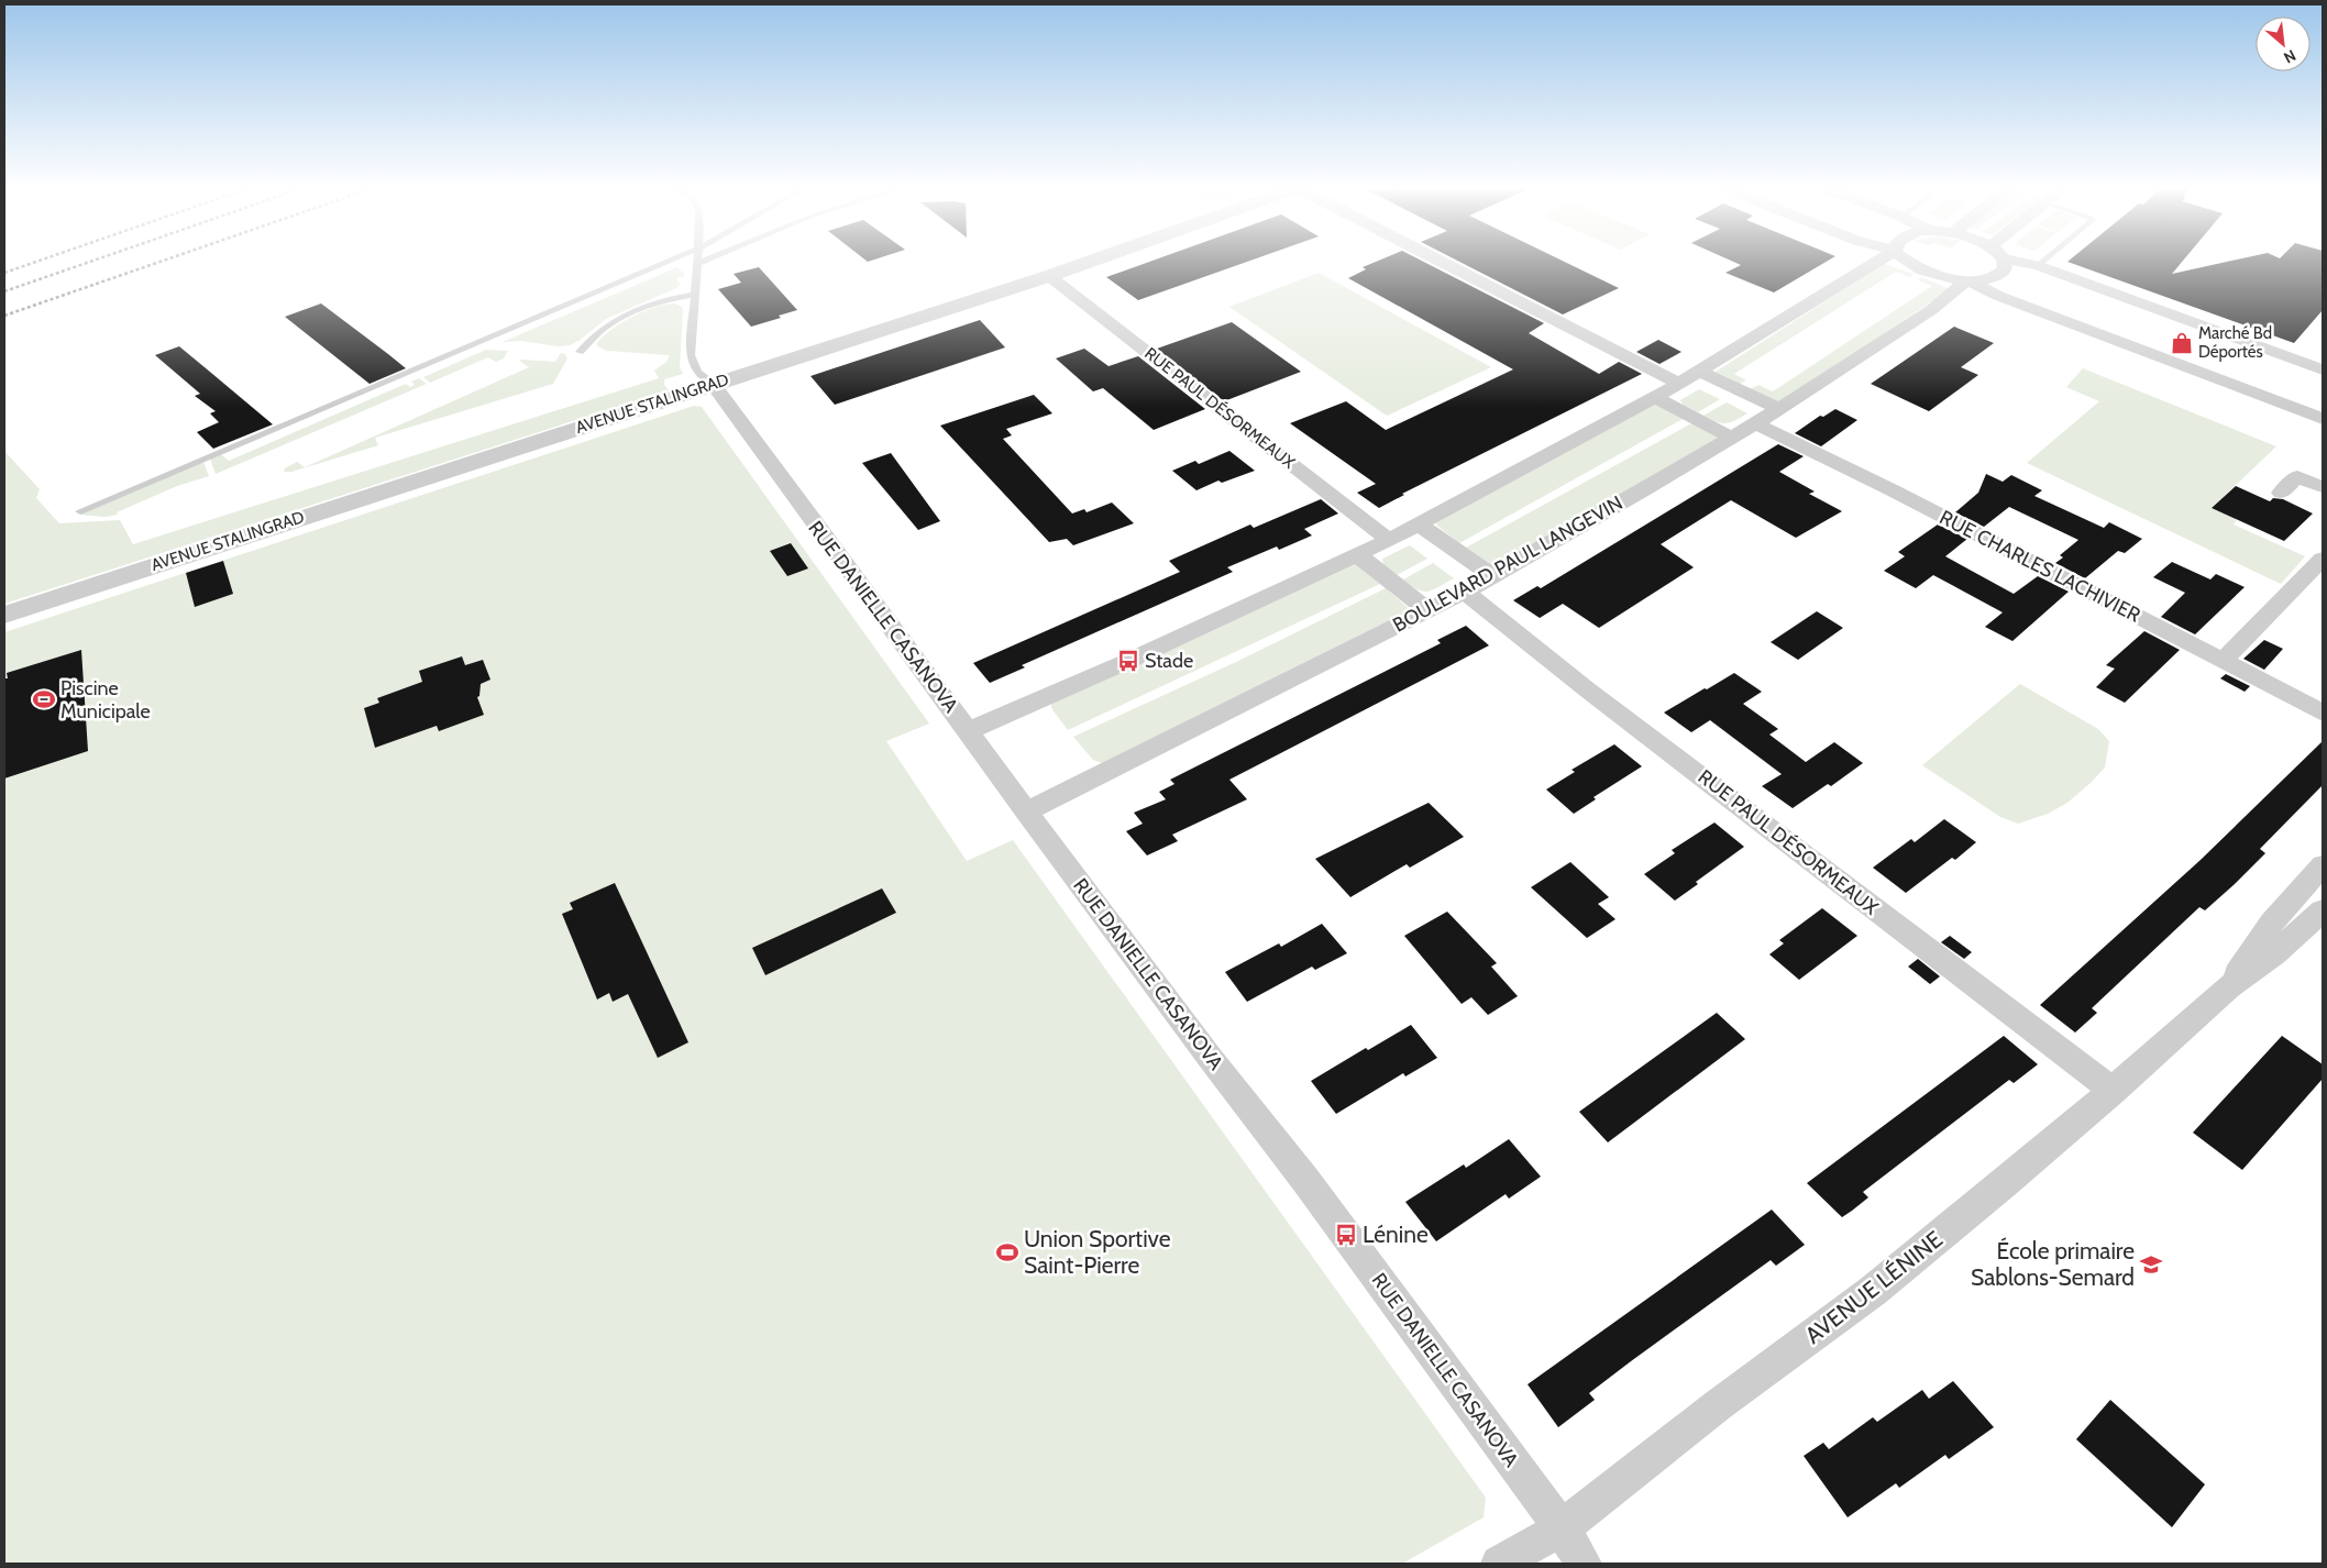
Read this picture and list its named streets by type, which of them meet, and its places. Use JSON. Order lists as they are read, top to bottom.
{
  "streets": {
    "street": [
      "AVENUE STALINGRAD",
      "RUE PAUL DÉSORMEAUX",
      "BOULEVARD PAUL LANGEVIN",
      "RUE CHARLES LACHIVIER",
      "RUE DANIELLE CASANOVA",
      "AVENUE LÉNINE"
    ]
  },
  "crossings": [
    ["AVENUE STALINGRAD", "RUE PAUL DÉSORMEAUX"],
    ["AVENUE STALINGRAD", "RUE DANIELLE CASANOVA"],
    ["RUE PAUL DÉSORMEAUX", "BOULEVARD PAUL LANGEVIN"],
    ["RUE PAUL DÉSORMEAUX", "AVENUE LÉNINE"],
    ["BOULEVARD PAUL LANGEVIN", "RUE CHARLES LACHIVIER"],
    ["BOULEVARD PAUL LANGEVIN", "RUE DANIELLE CASANOVA"],
    ["RUE DANIELLE CASANOVA", "AVENUE LÉNINE"]
  ],
  "places": {
    "shop": ["Marché Bd Déportés"],
    "bus stop": ["Stade", "Lénine"],
    "sports": ["Piscine Municipale", "Union Sportive Saint-Pierre"],
    "school or university": ["École primaire Sablons-Semard"]
  },
  "north": "bottom right"
}
